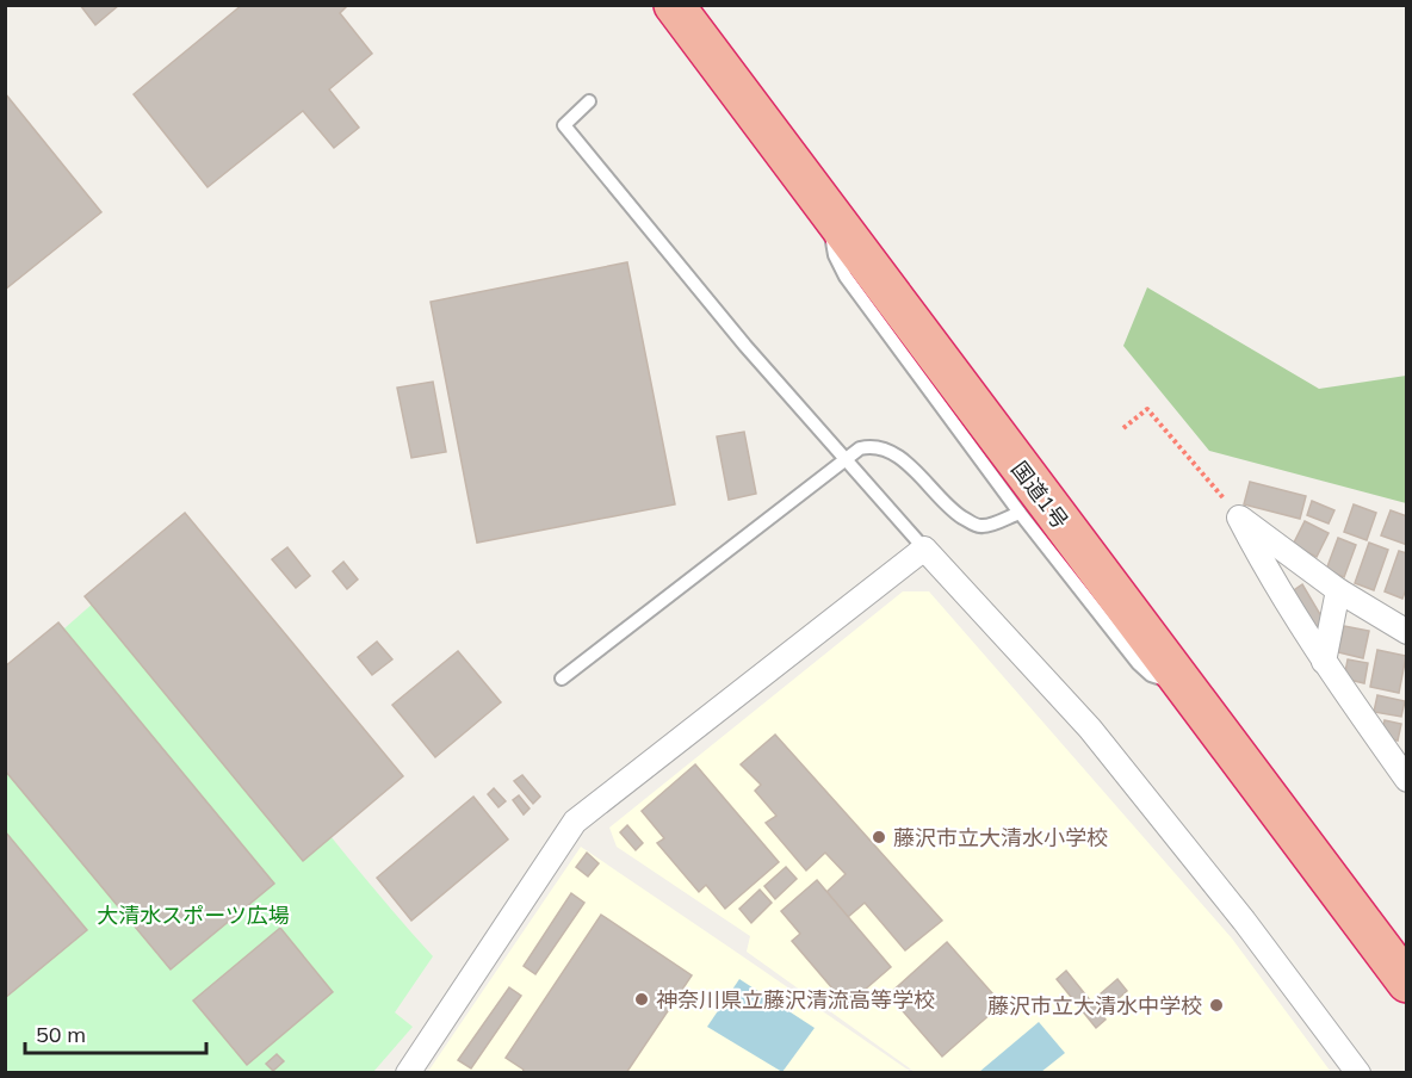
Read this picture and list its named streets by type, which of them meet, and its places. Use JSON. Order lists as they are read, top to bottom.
{
  "streets": {
    "highway": ["国道1号"]
  },
  "parks": ["大清水スポーツ広場"],
  "places": ["藤沢市立大清水小学校", "神奈川県立藤沢清流高等学校", "藤沢市立大清水中学校"],
  "scale_bar": "50 m"
}
